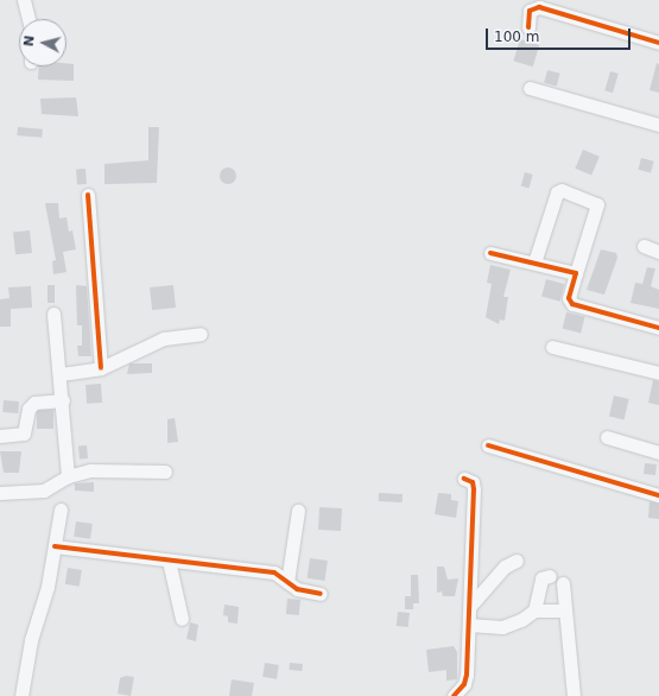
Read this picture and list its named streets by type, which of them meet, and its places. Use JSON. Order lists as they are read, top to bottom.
{
  "scale_bar": "100 m",
  "north": "left"
}
